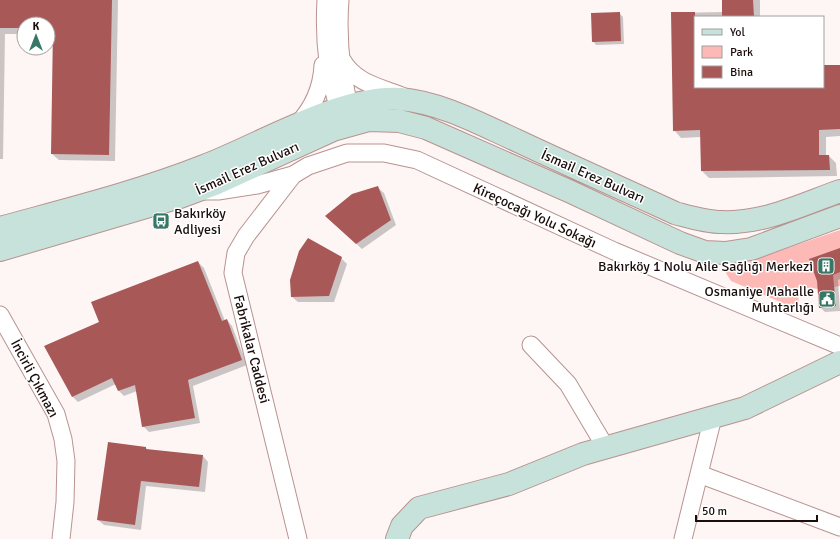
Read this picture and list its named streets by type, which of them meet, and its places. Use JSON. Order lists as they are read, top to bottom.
{
  "streets": {
    "street": [
      "İsmail Erez Bulvarı",
      "Kireçocağı Yolu Sokağı",
      "Fabrikalar Caddesi",
      "İncirli Çıkmazı"
    ]
  },
  "crossings": [
    ["Kireçocağı Yolu Sokağı", "Fabrikalar Caddesi"]
  ],
  "places": {
    "bus stop": ["Bakırköy Adliyesi"],
    "building": ["Bakırköy 1 Nolu Aile Sağlığı Merkezi"],
    "public building": ["Osmaniye Mahalle Muhtarlığı"]
  },
  "legend": ["Yol", "Park", "Bina"],
  "scale_bar": "50 m",
  "north": "top"
}
